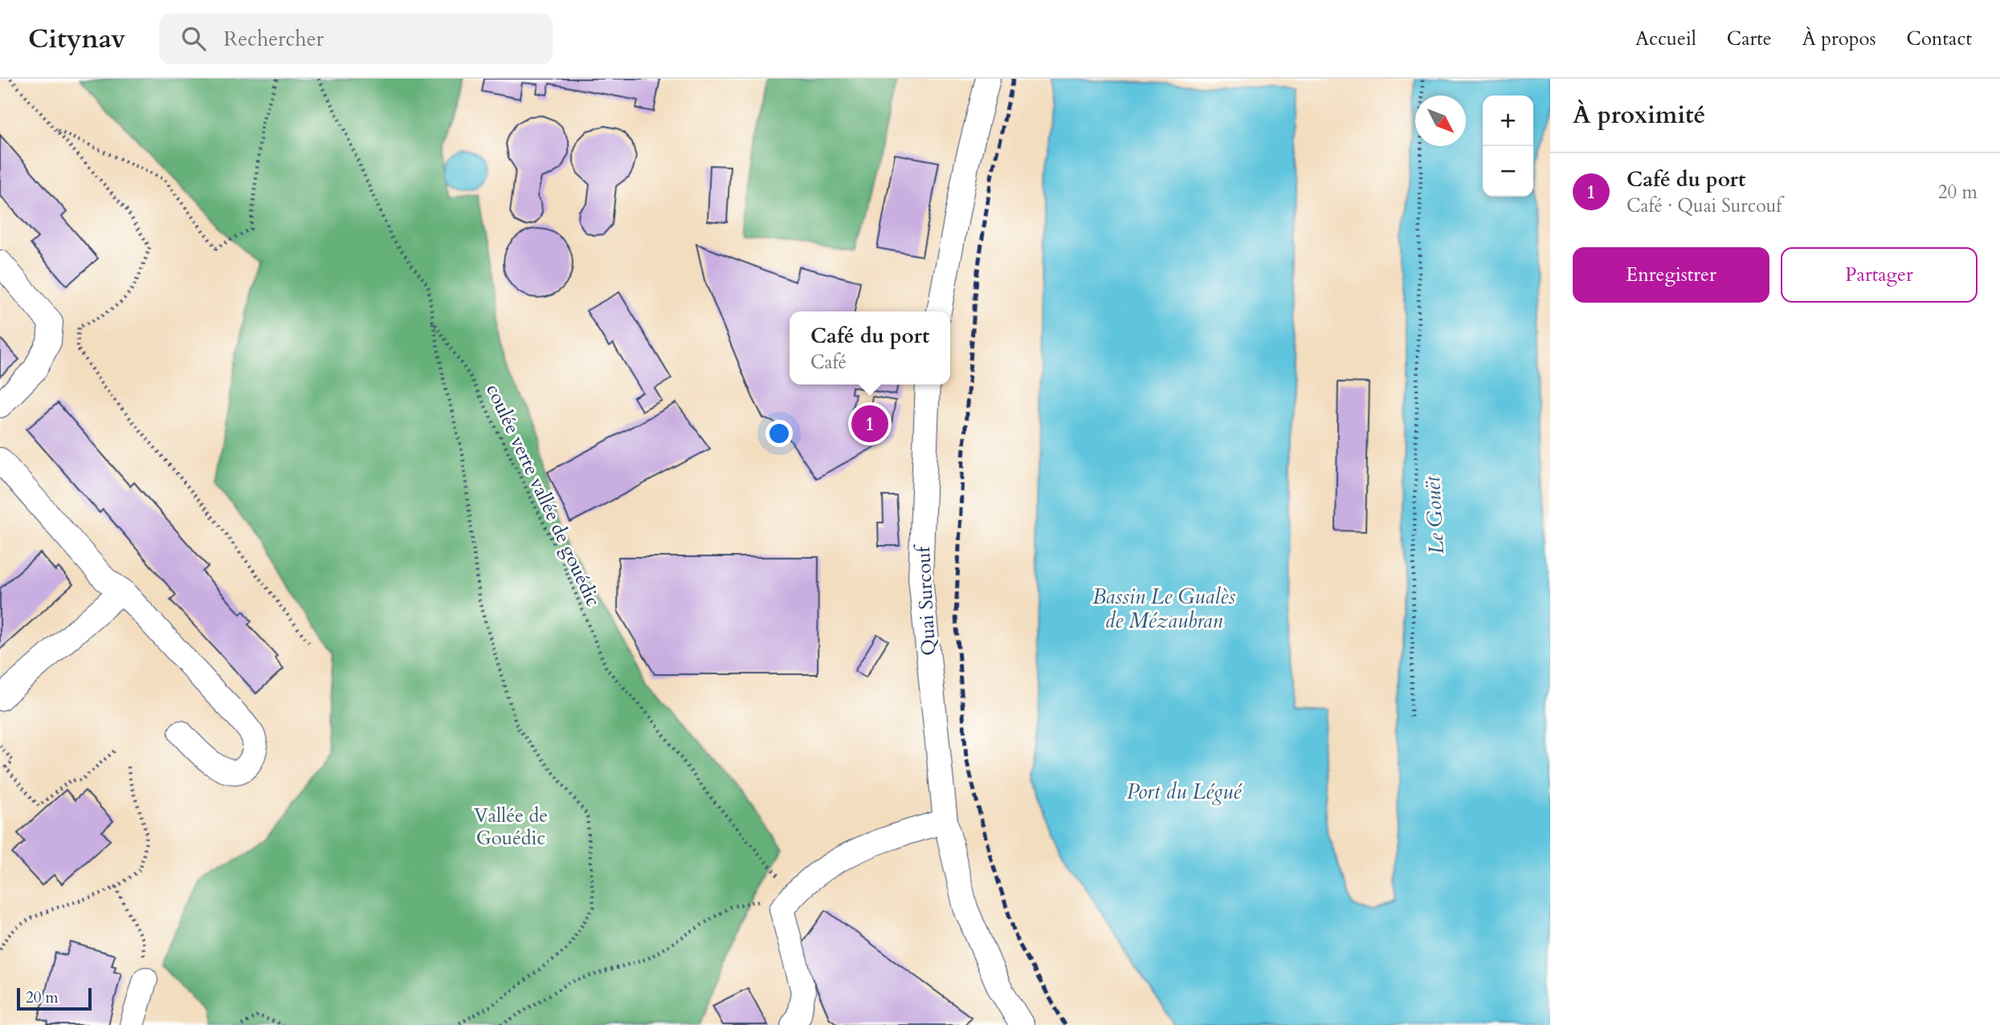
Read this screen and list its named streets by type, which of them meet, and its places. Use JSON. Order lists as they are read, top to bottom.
{
  "streets": {
    "street": ["Quai Surcouf"],
    "path": ["coulée verte vallée de gouédic"]
  },
  "water": ["Le Gouët", "Bassin Le Gualès de Mézaubran", "Port du Légué"],
  "parks": ["Vallée de Gouédic"],
  "scale_bar": "20 m",
  "north": "bottom right",
  "page": {
    "header": "Citynav",
    "search": "Rechercher",
    "nav": [
      "Accueil",
      "Carte",
      "À propos",
      "Contact"
    ],
    "heading": "À proximité",
    "map_buttons": ["+", "−"],
    "list": [
      {
        "mark": "1",
        "name": "Café du port",
        "note": "Café · Quai Surcouf",
        "value": "20 m"
      }
    ],
    "buttons": ["Enregistrer", "Partager"],
    "popup": ["Café du port", "Café"],
    "pins": "1",
    "scale": "20 m"
  }
}
